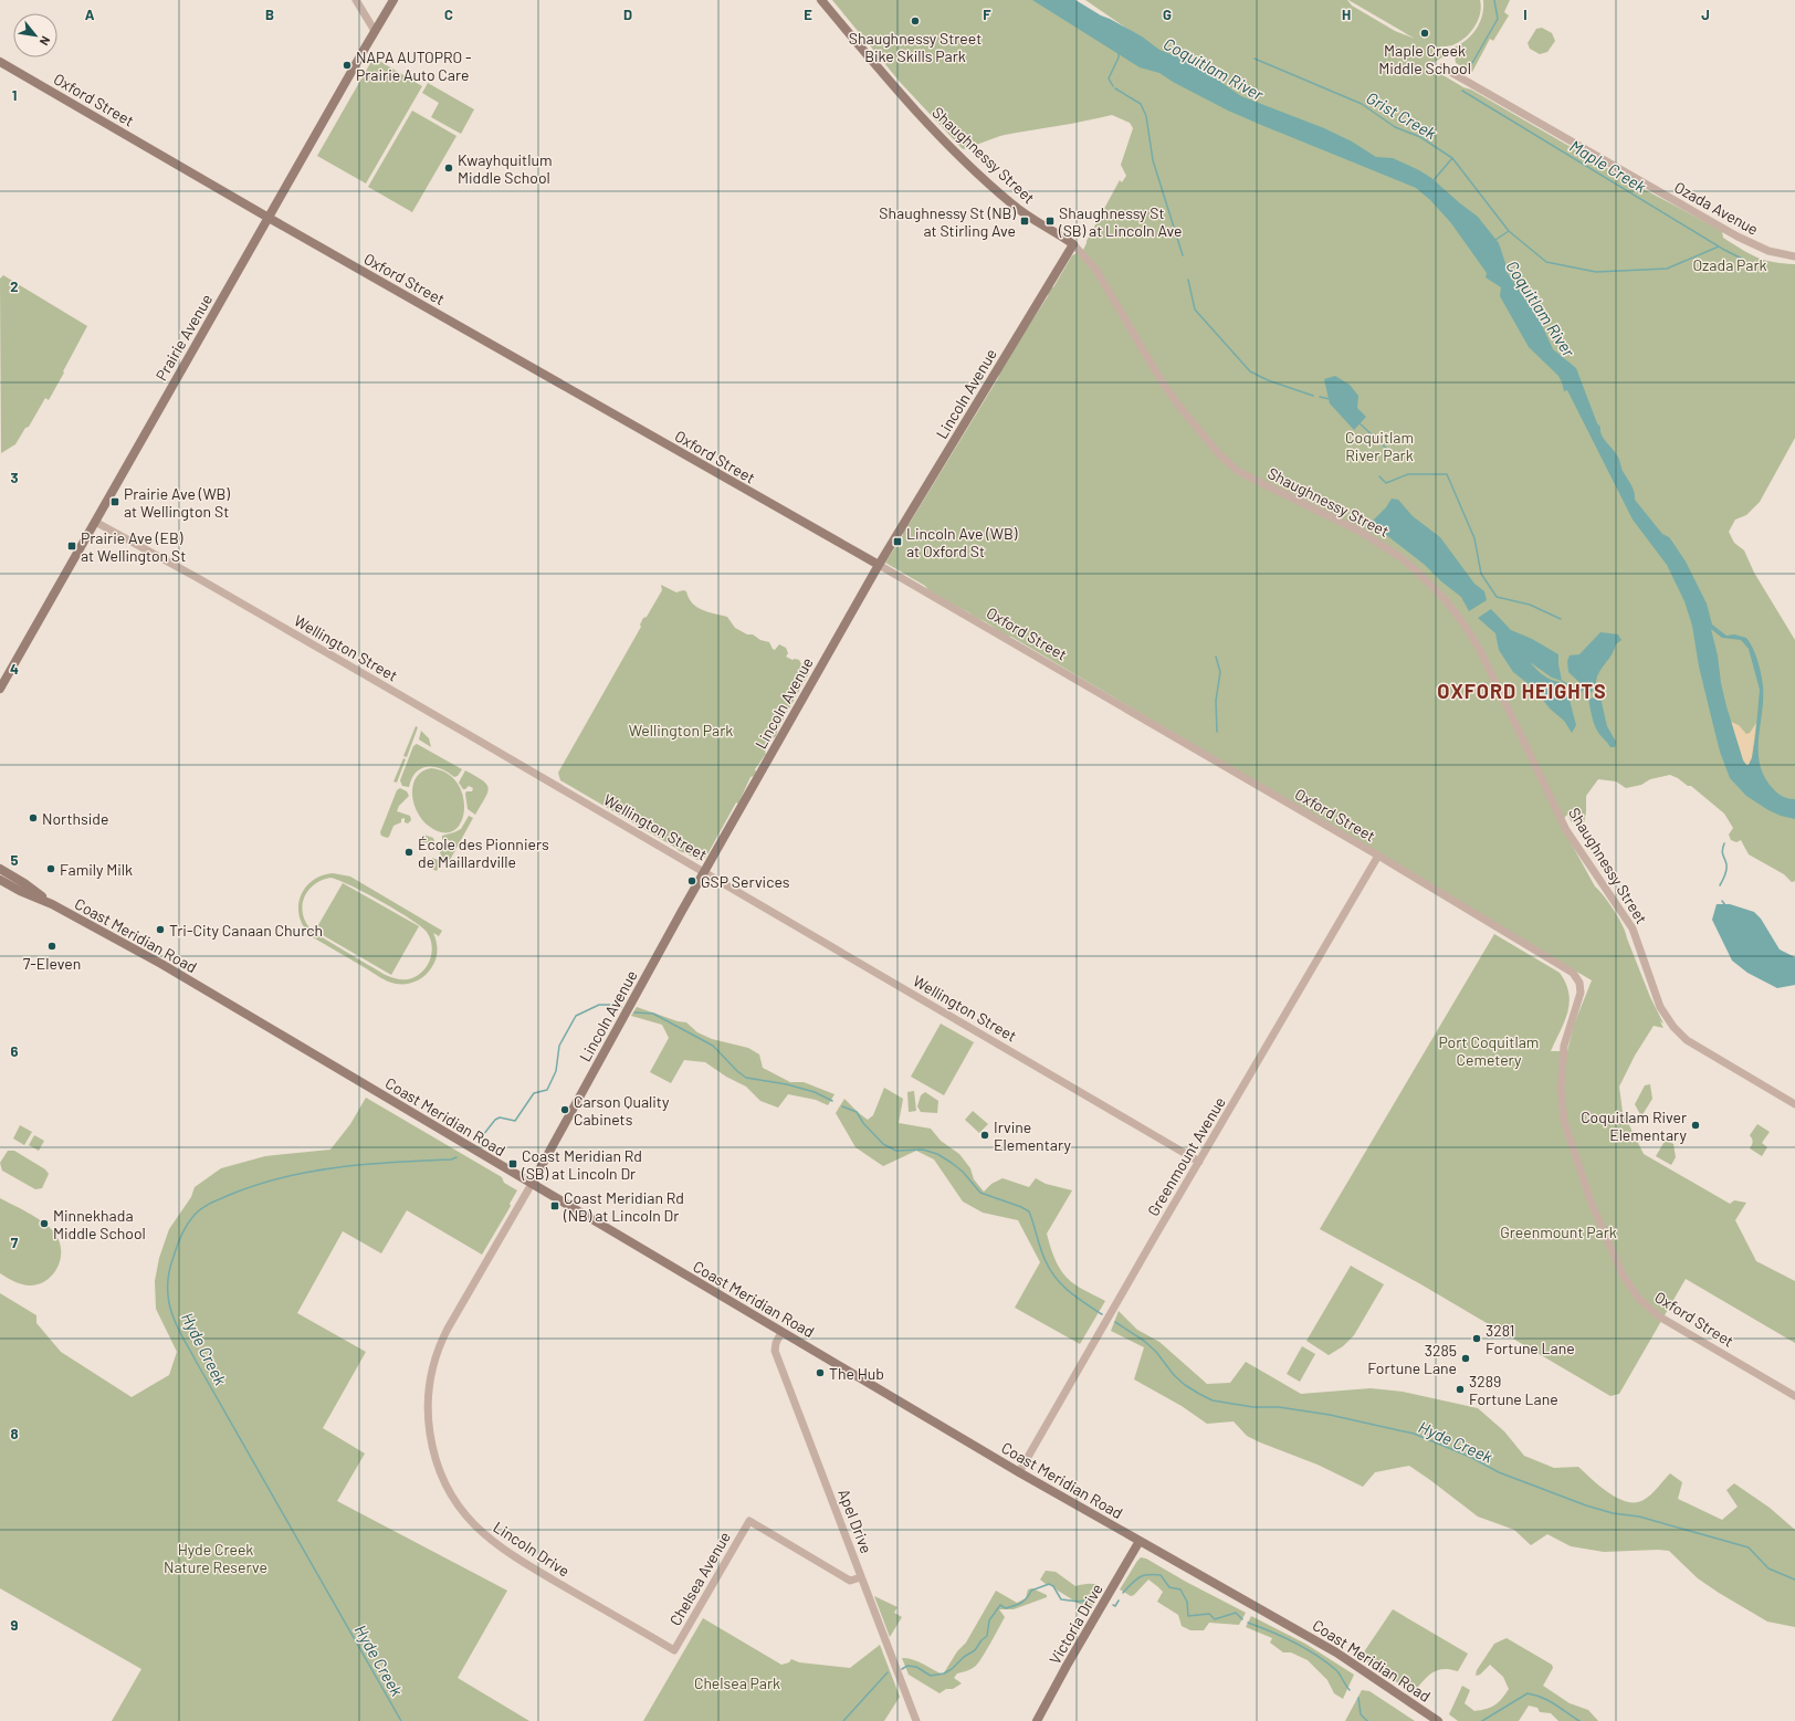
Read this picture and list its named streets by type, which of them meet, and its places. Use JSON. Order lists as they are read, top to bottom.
{
  "streets": {
    "main road": [
      "Oxford Street",
      "Shaughnessy Street",
      "Prairie Avenue",
      "Lincoln Avenue",
      "Coast Meridian Road",
      "Victoria Drive"
    ],
    "street": [
      "Ozada Avenue",
      "Wellington Street",
      "Greenmount Avenue",
      "Apel Drive",
      "Lincoln Drive",
      "Chelsea Avenue"
    ]
  },
  "crossings": [
    ["Oxford Street", "Prairie Avenue"],
    ["Oxford Street", "Lincoln Avenue"],
    ["Oxford Street", "Greenmount Avenue"],
    ["Shaughnessy Street", "Lincoln Avenue"],
    ["Prairie Avenue", "Wellington Street"],
    ["Lincoln Avenue", "Wellington Street"],
    ["Lincoln Avenue", "Coast Meridian Road"],
    ["Lincoln Avenue", "Lincoln Drive"],
    ["Wellington Street", "Greenmount Avenue"],
    ["Coast Meridian Road", "Greenmount Avenue"],
    ["Coast Meridian Road", "Apel Drive"],
    ["Coast Meridian Road", "Lincoln Drive"],
    ["Coast Meridian Road", "Victoria Drive"],
    ["Apel Drive", "Chelsea Avenue"],
    ["Lincoln Drive", "Chelsea Avenue"]
  ],
  "districts": ["OXFORD HEIGHTS"],
  "water": [
    "Coquitlam River",
    "Grist Creek",
    "Maple Creek",
    "Hyde Creek"
  ],
  "parks": [
    "Ozada Park",
    "Coquitlam River Park",
    "Wellington Park",
    "Port Coquitlam Cemetery",
    "Greenmount Park",
    "Hyde Creek Nature Reserve",
    "Chelsea Park"
  ],
  "places": {
    "other": [
      "Shaughnessy Street Bike Skills Park",
      "Maple Creek Middle School",
      "NAPA AUTOPRO - Prairie Auto Care",
      "Kwayhquitlum Middle School",
      "Northside",
      "École des Pionniers de Maillardville",
      "Family Milk",
      "GSP Services",
      "Tri-City Canaan Church",
      "7-Eleven",
      "Carson Quality Cabinets",
      "Coquitlam River Elementary",
      "Irvine Elementary",
      "Minnekhada Middle School",
      "3281 Fortune Lane",
      "3285 Fortune Lane",
      "The Hub",
      "3289 Fortune Lane"
    ],
    "transit": [
      "Shaughnessy St (NB) at Stirling Ave",
      "Shaughnessy St (SB) at Lincoln Ave",
      "Prairie Ave (WB) at Wellington St",
      "Lincoln Ave (WB) at Oxford St",
      "Prairie Ave (EB) at Wellington St",
      "Coast Meridian Rd (SB) at Lincoln Dr",
      "Coast Meridian Rd (NB) at Lincoln Dr"
    ]
  },
  "north": "bottom right",
  "grid": {
    "columns": [
      "A",
      "B",
      "C",
      "D",
      "E",
      "F",
      "G",
      "H",
      "I",
      "J"
    ],
    "rows": [
      "1",
      "2",
      "3",
      "4",
      "5",
      "6",
      "7",
      "8",
      "9"
    ]
  }
}
